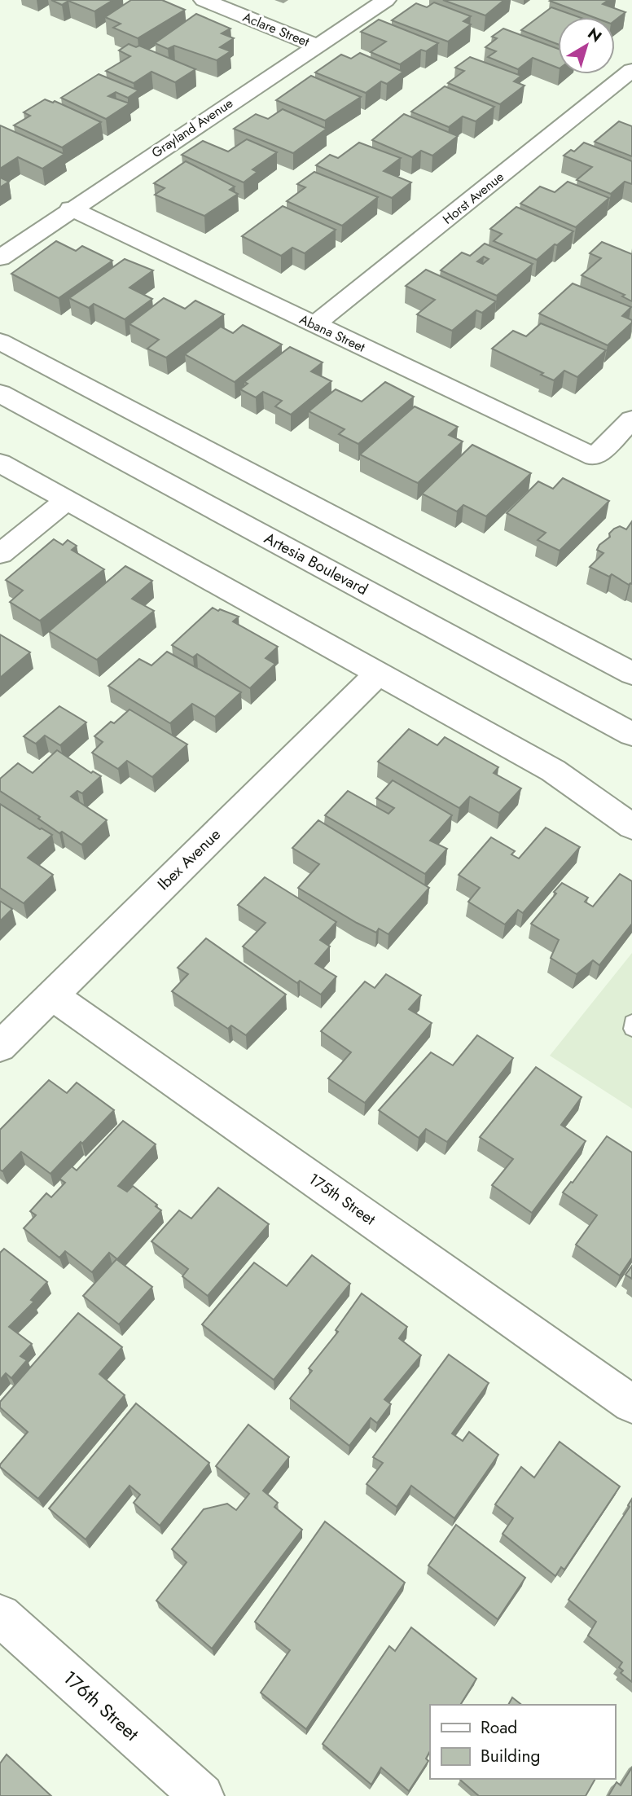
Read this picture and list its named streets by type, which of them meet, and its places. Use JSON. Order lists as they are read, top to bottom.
{
  "streets": {
    "street": [
      "Aclare Street",
      "Grayland Avenue",
      "Horst Avenue",
      "Abana Street",
      "Artesia Boulevard",
      "Ibex Avenue",
      "175th Street",
      "176th Street"
    ]
  },
  "crossings": [
    ["Aclare Street", "Grayland Avenue"],
    ["Grayland Avenue", "Abana Street"],
    ["Horst Avenue", "Abana Street"],
    ["Ibex Avenue", "175th Street"]
  ],
  "legend": ["Road", "Building"],
  "north": "top right"
}
